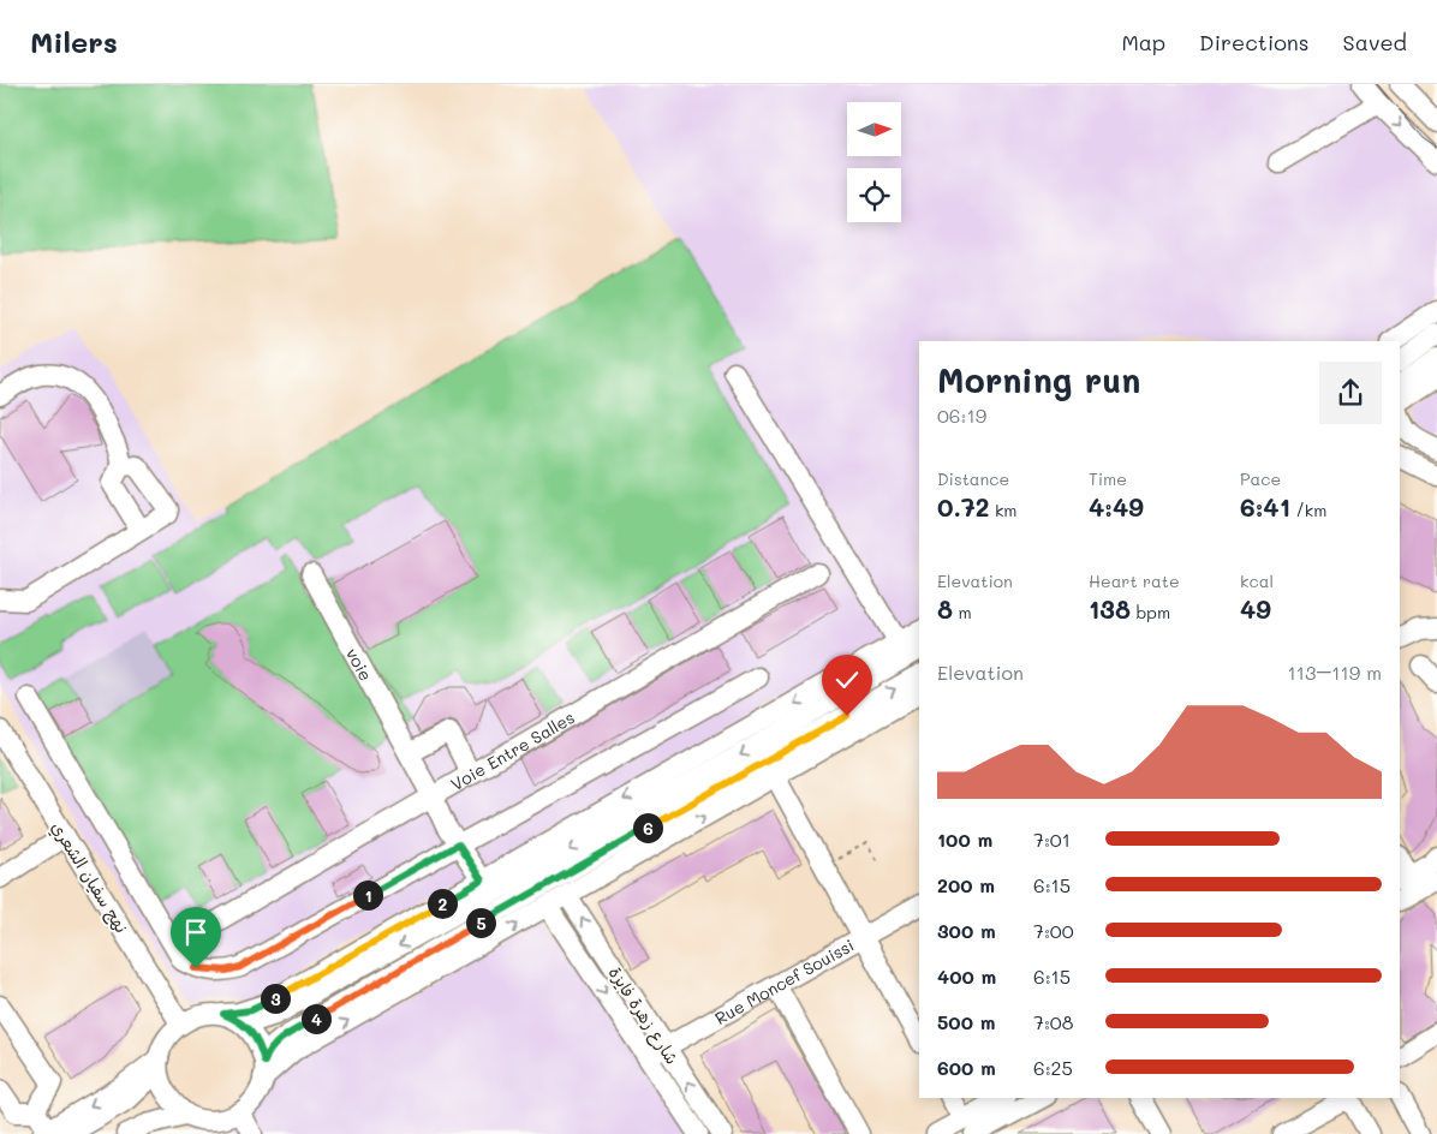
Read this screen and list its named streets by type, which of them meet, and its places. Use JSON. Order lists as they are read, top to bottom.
{
  "streets": {
    "street": [
      "voie",
      "Voie Entre Salles",
      "نهج سفيان الشعري",
      "Rue Moncef Souissi",
      "شارع زهرة فايزة"
    ]
  },
  "crossings": [
    ["Rue Moncef Souissi", "شارع زهرة فايزة"]
  ],
  "north": "right",
  "page": {
    "header": "Milers",
    "nav": ["Map", "Directions", "Saved"],
    "heading": ["Morning run", "06:19"],
    "stats": [
      ["Distance", "0.72 km"],
      ["Time", "4:49"],
      ["Pace", "6:41 /km"],
      ["Elevation", "8 m"],
      ["Heart rate", "138 bpm"],
      ["kcal", "49"]
    ],
    "chart": ["Elevation", "113–119 m"],
    "pins": [
      "6",
      "1",
      "2",
      "5",
      "3",
      "4"
    ],
    "list": [
      {
        "name": "100 m",
        "note": "7:01"
      },
      {
        "name": "200 m",
        "note": "6:15"
      },
      {
        "name": "300 m",
        "note": "7:00"
      },
      {
        "name": "400 m",
        "note": "6:15"
      },
      {
        "name": "500 m",
        "note": "7:08"
      },
      {
        "name": "600 m",
        "note": "6:25"
      }
    ]
  }
}
